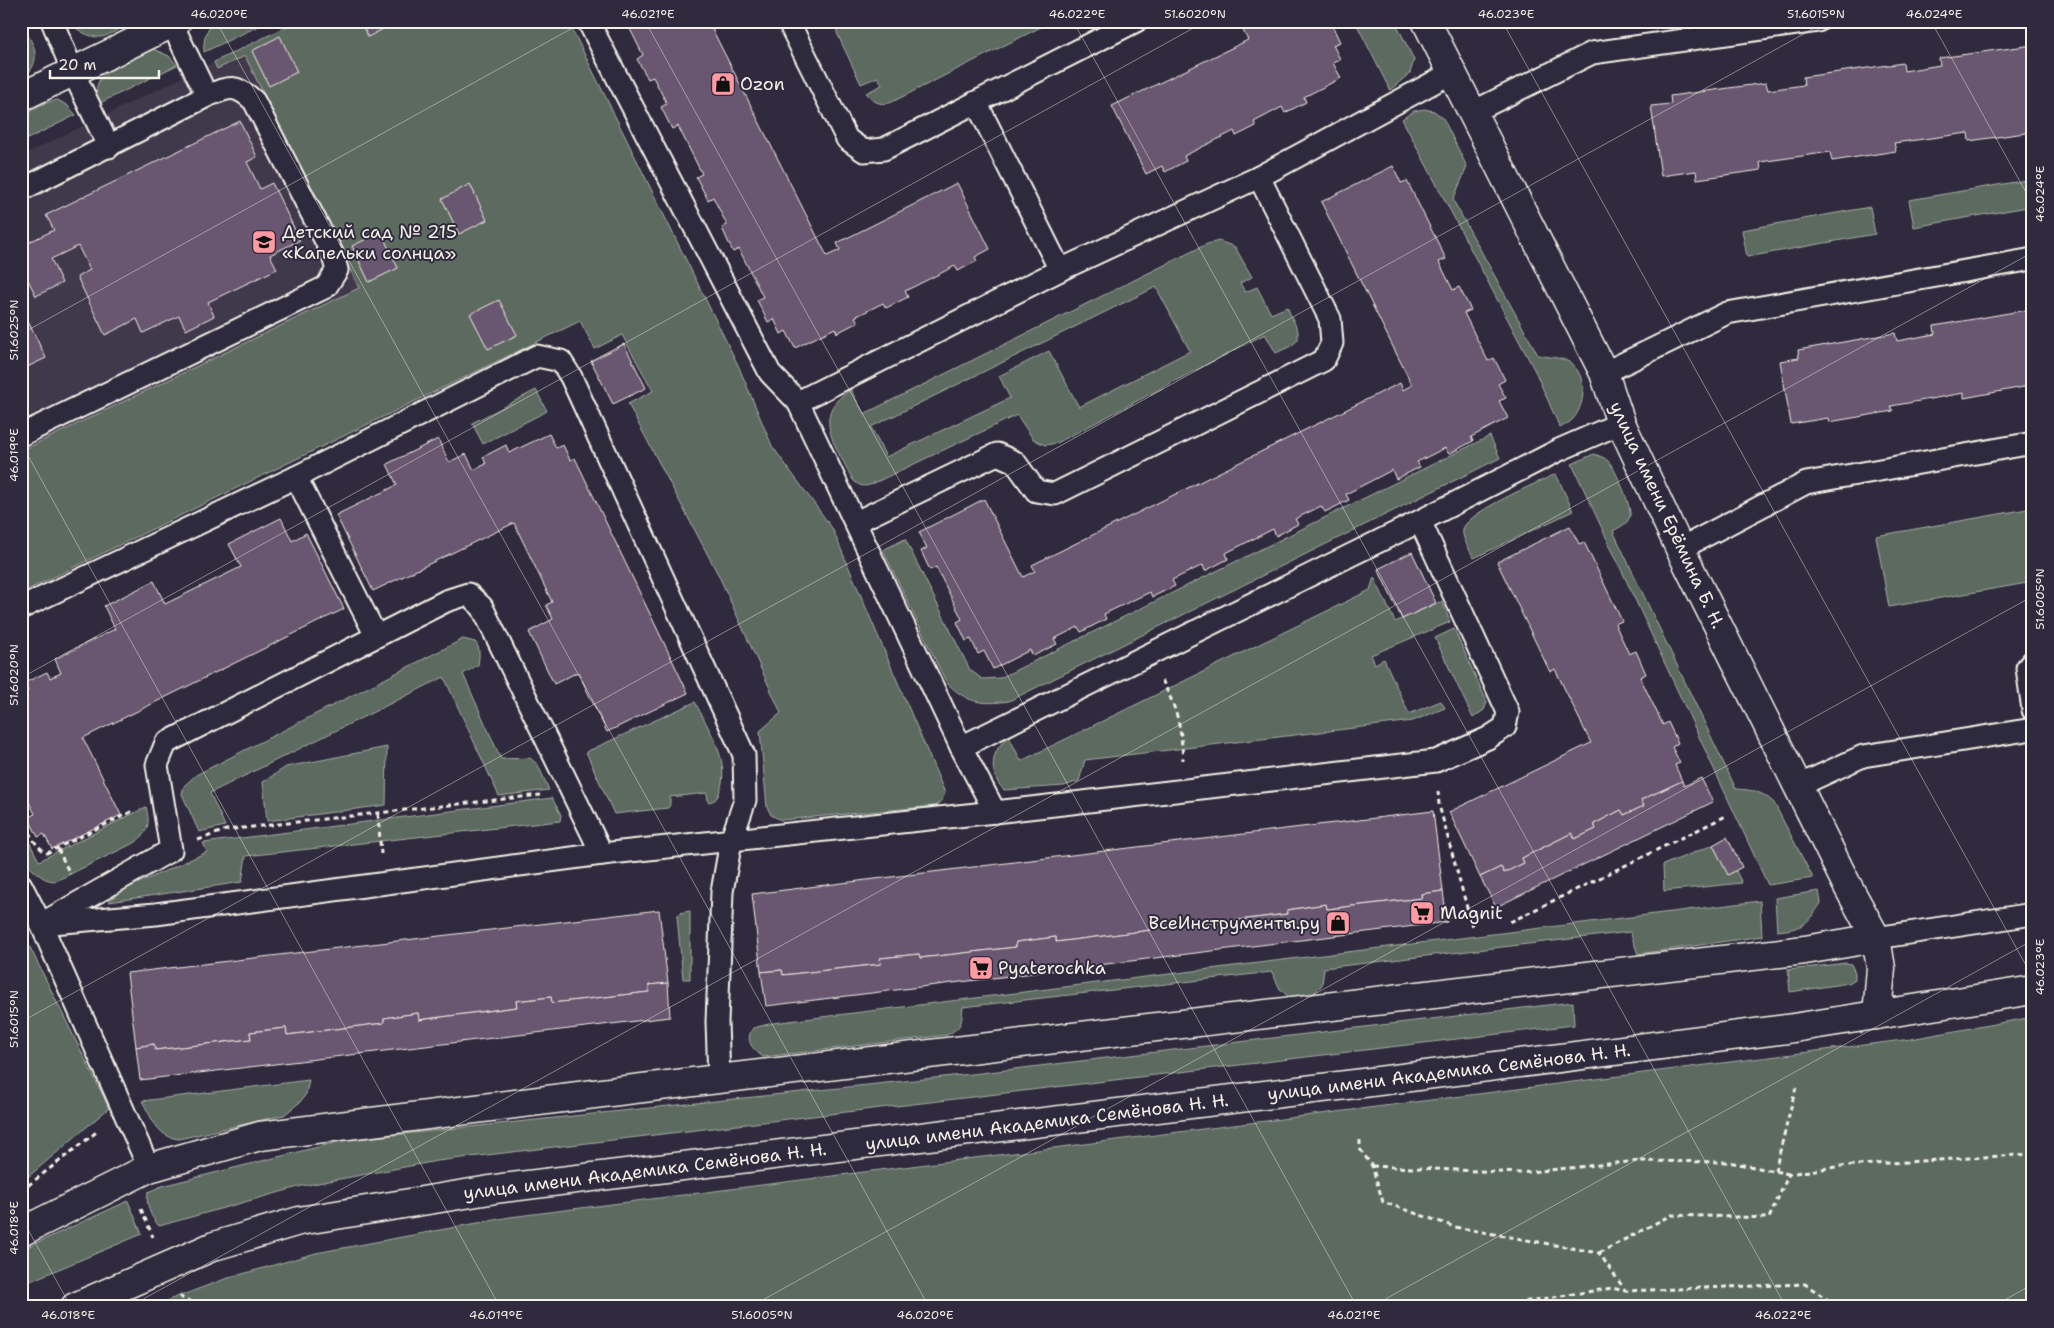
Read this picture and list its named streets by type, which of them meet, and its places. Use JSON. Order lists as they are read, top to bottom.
{
  "streets": {
    "street": ["улица имени Ерёмина Б. Н.", "улица имени Академика Семёнова Н. Н."]
  },
  "crossings": [
    ["улица имени Ерёмина Б. Н.", "улица имени Академика Семёнова Н. Н."]
  ],
  "places": {
    "shop": ["Ozon", "ВсеИнструменты.ру"],
    "school or university": ["Детский сад № 215 «Капельки солнца»"],
    "supermarket": ["Magnit", "Pyaterochka"]
  },
  "scale_bar": "20 m",
  "coordinates": [
    "46.020°E",
    "46.021°E",
    "46.022°E",
    "51.6020°N",
    "46.023°E",
    "51.6015°N",
    "46.024°E",
    "51.6025°N",
    "46.019°E",
    "51.6005°N",
    "46.018°E"
  ]
}
